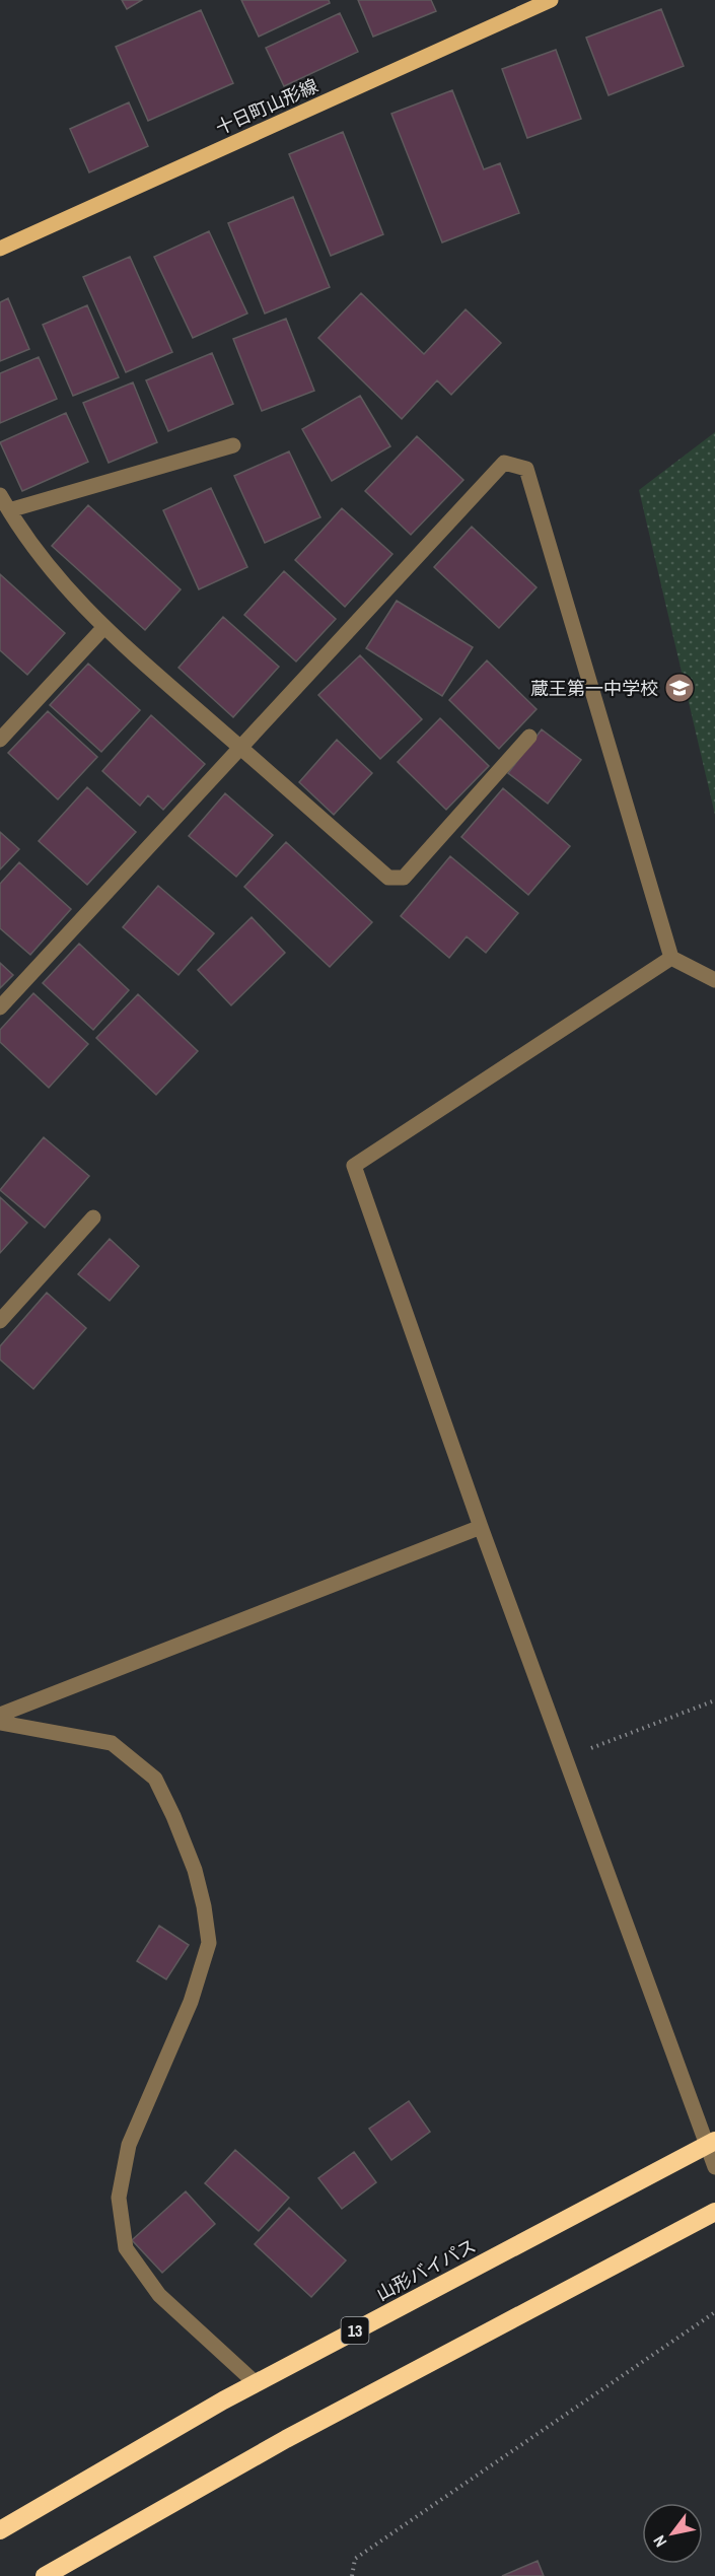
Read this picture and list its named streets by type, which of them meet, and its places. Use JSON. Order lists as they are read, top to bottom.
{
  "streets": {
    "highway": ["山形バイパス", "13"],
    "main road": ["十日町山形線"]
  },
  "places": {
    "school or university": ["蔵王第一中学校"]
  },
  "north": "bottom left"
}
